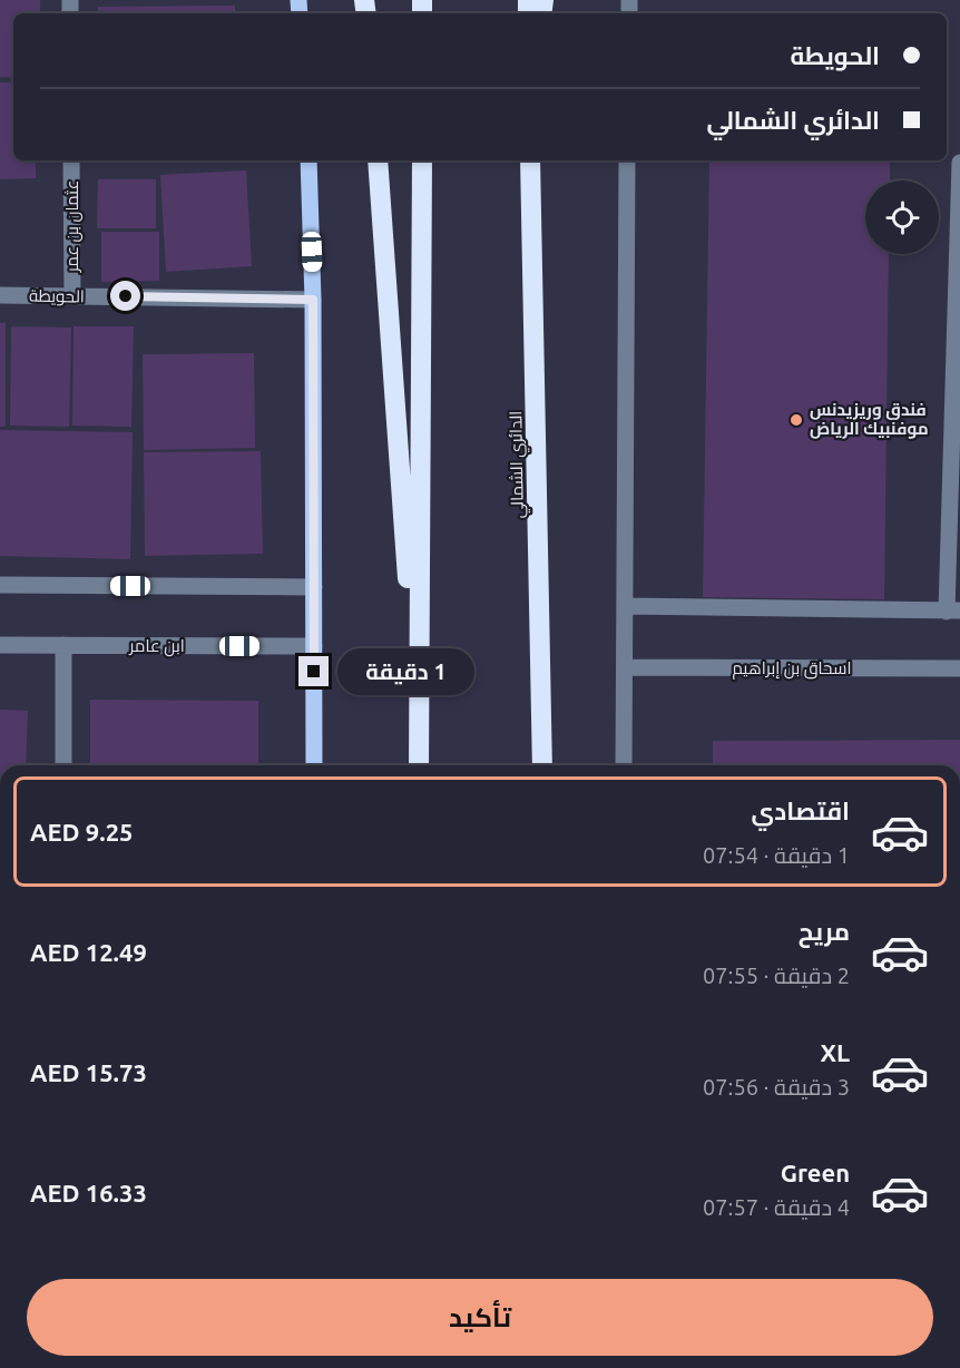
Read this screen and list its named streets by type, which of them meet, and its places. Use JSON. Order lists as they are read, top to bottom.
{
  "streets": {
    "highway": ["الدائري الشمالي"],
    "street": [
      "عثمان بن عمر",
      "الحويطة",
      "ابن عامر",
      "اسحاق بن إبراهيم"
    ]
  },
  "crossings": [
    ["عثمان بن عمر", "الحويطة"]
  ],
  "places": ["فندق وريزيدنس موفنبيك الرياض"],
  "page": {
    "banner": ["الحويطة", "الدائري الشمالي"],
    "bubble": "1 دقيقة",
    "list": [
      {
        "name": "اقتصادي",
        "note": "1 دقيقة · 07:54",
        "value": "AED 9.25"
      },
      {
        "name": "مريح",
        "note": "2 دقيقة · 07:55",
        "value": "AED 12.49"
      },
      {
        "name": "XL",
        "note": "3 دقيقة · 07:56",
        "value": "AED 15.73"
      },
      {
        "name": "Green",
        "note": "4 دقيقة · 07:57",
        "value": "AED 16.33"
      }
    ],
    "buttons": "تأكيد"
  }
}
